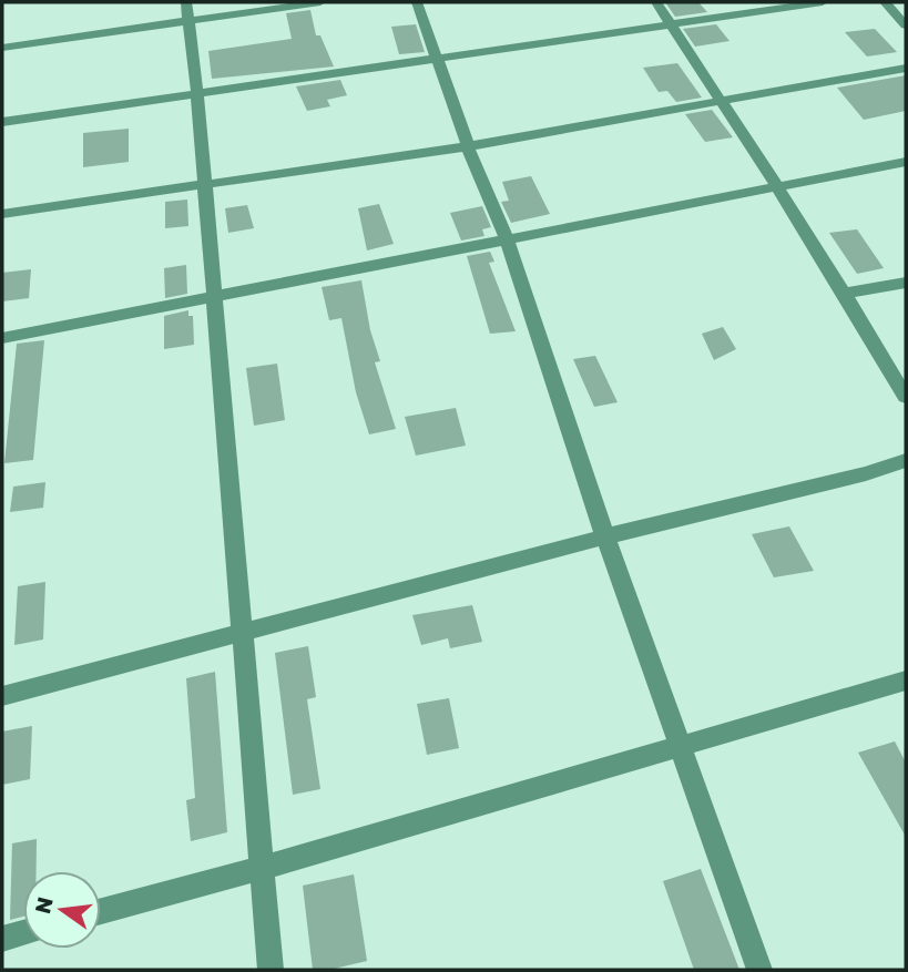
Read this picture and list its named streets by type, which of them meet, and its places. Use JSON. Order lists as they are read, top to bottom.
{
  "north": "left"
}
